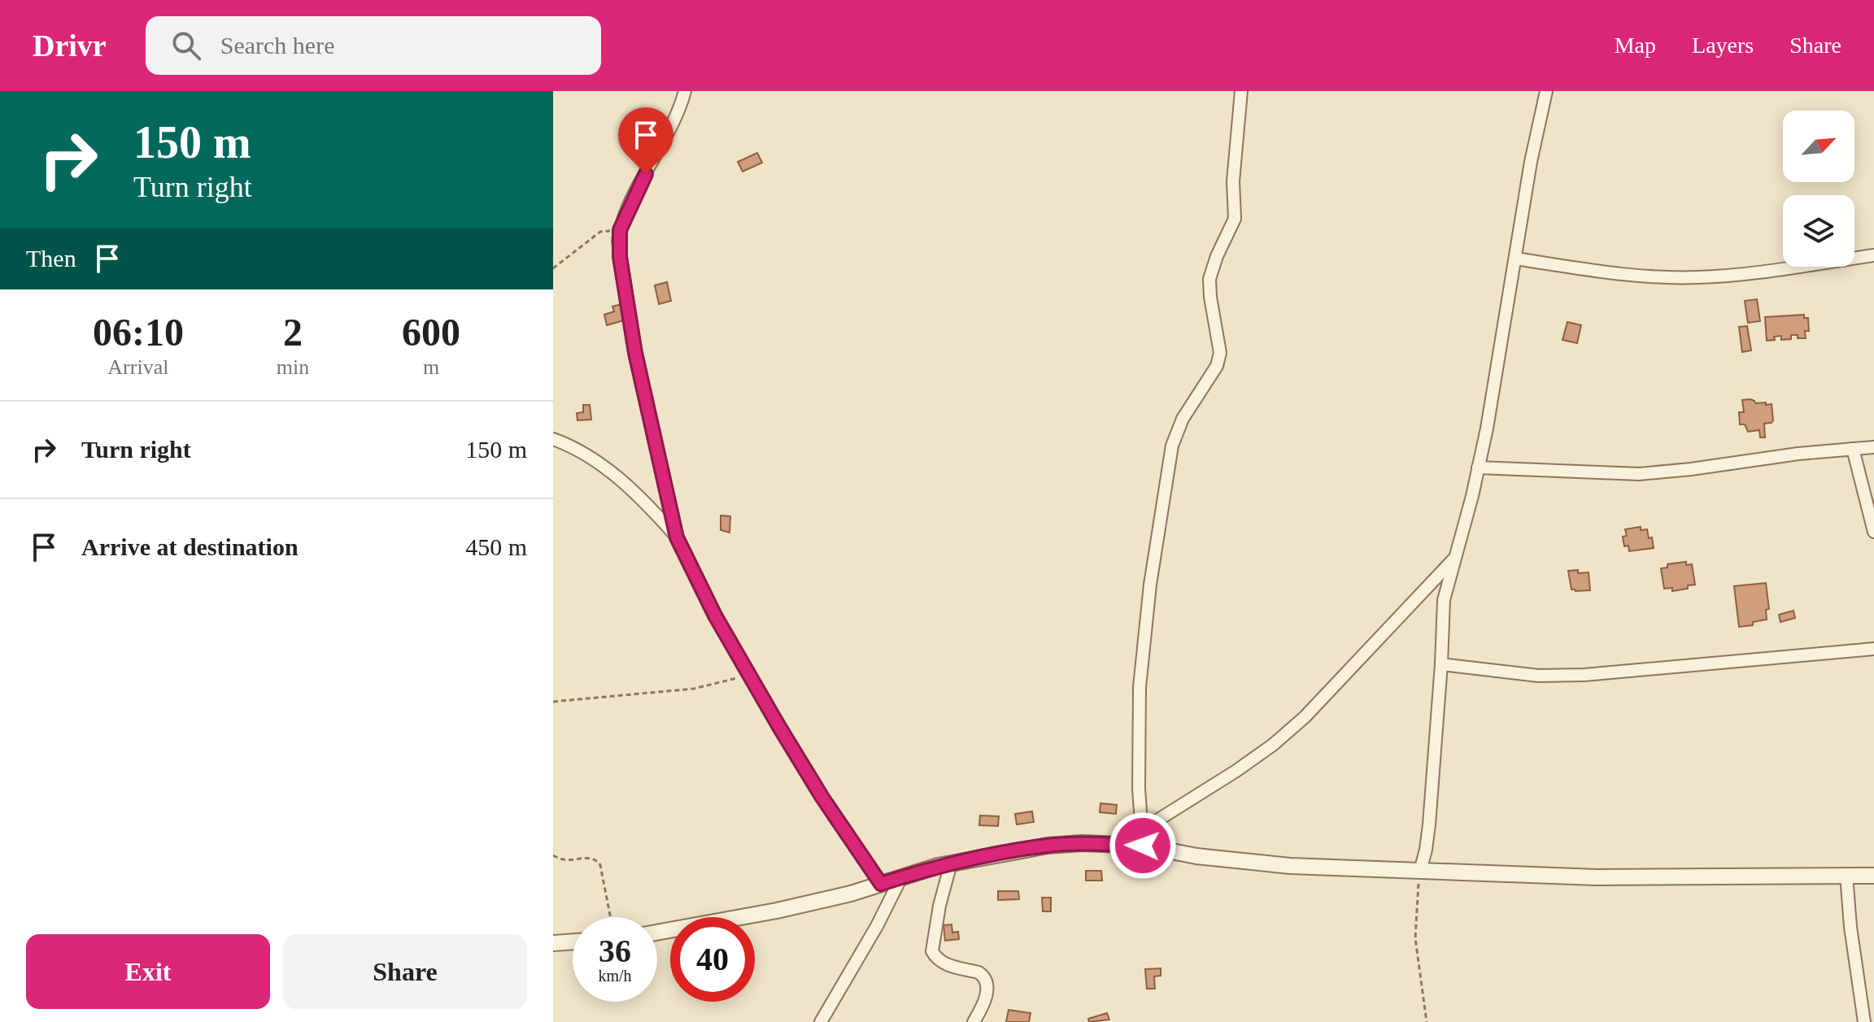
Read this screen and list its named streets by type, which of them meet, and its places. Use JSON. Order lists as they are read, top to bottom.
{
  "north": "top right",
  "page": {
    "header": "Drivr",
    "search": "Search here",
    "nav": ["Map", "Layers", "Share"],
    "turn": ["150 m", "Turn right"],
    "then": "Then",
    "eta": [
      "06:10",
      "Arrival",
      "2",
      "min",
      "600",
      "m"
    ],
    "list": [
      {
        "name": "Turn right",
        "value": "150 m"
      },
      {
        "name": "Arrive at destination",
        "value": "450 m"
      }
    ],
    "speed": "36 km/h",
    "limit": "40",
    "buttons": ["Exit", "Share"]
  }
}
